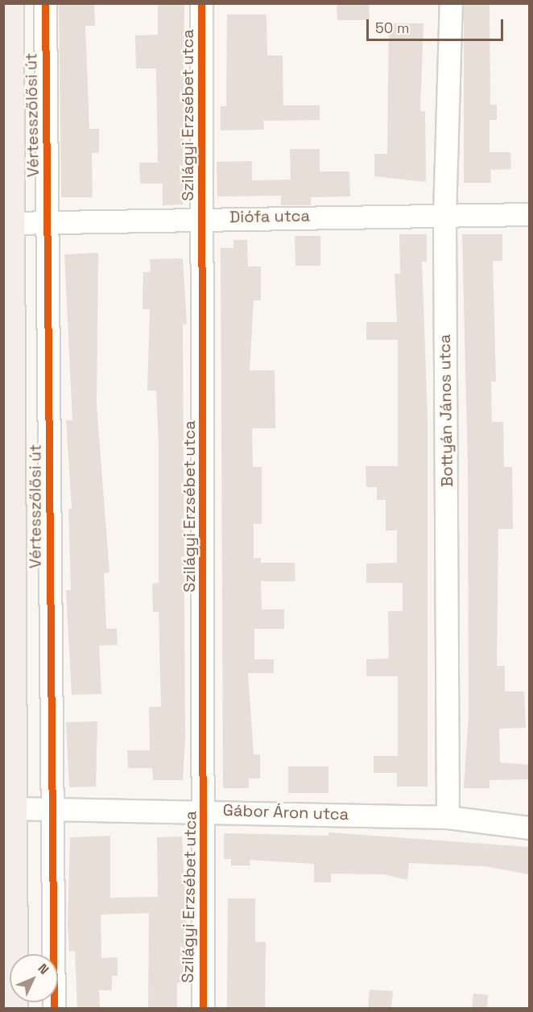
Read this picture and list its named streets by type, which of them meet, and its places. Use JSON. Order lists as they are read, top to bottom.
{
  "streets": {
    "main road": ["Vértesszőlősi út"],
    "street": [
      "Szilágyi Erzsébet utca",
      "Diófa utca",
      "Bottyán János utca",
      "Gábor Áron utca"
    ]
  },
  "crossings": [
    ["Vértesszőlősi út", "Diófa utca"],
    ["Vértesszőlősi út", "Gábor Áron utca"],
    ["Szilágyi Erzsébet utca", "Diófa utca"],
    ["Szilágyi Erzsébet utca", "Gábor Áron utca"],
    ["Diófa utca", "Bottyán János utca"],
    ["Bottyán János utca", "Gábor Áron utca"]
  ],
  "scale_bar": "50 m",
  "north": "top right"
}
